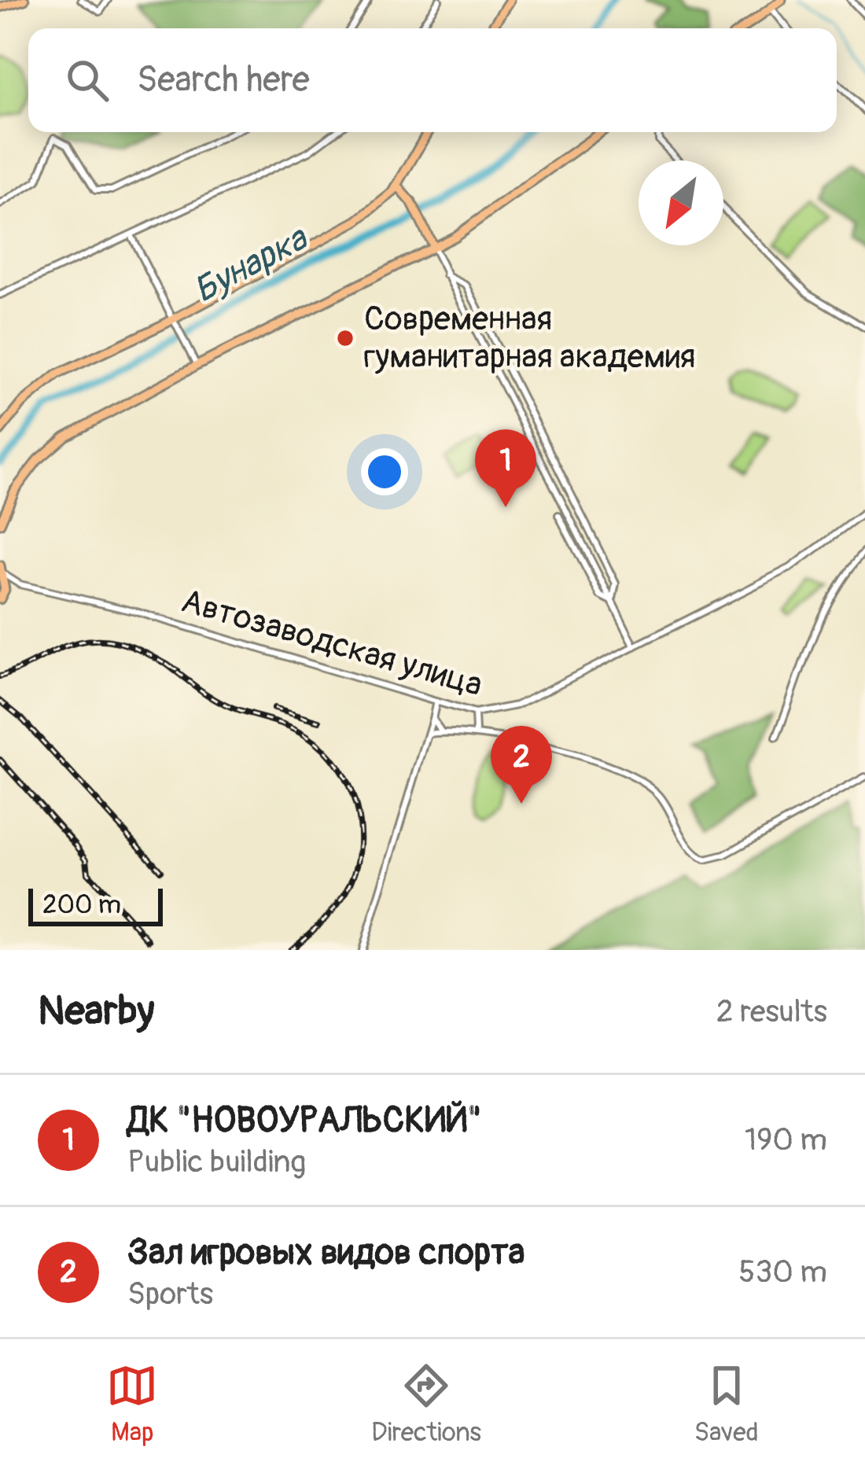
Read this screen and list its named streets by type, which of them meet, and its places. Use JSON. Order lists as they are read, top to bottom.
{
  "streets": {
    "street": ["Автозаводская улица"]
  },
  "water": ["Бунарка"],
  "places": ["Современная гуманитарная академия"],
  "scale_bar": "200 m",
  "north": "bottom left",
  "page": {
    "search": "Search here",
    "pins": ["1", "2"],
    "scale": "200 m",
    "heading": ["Nearby", "2 results"],
    "list": [
      {
        "mark": "1",
        "name": "ДК \"НОВОУРАЛЬСКИЙ\"",
        "note": "Public building",
        "value": "190 m"
      },
      {
        "mark": "2",
        "name": "Зал игровых видов спорта",
        "note": "Sports",
        "value": "530 m"
      }
    ],
    "nav": ["Map", "Directions", "Saved"]
  }
}
